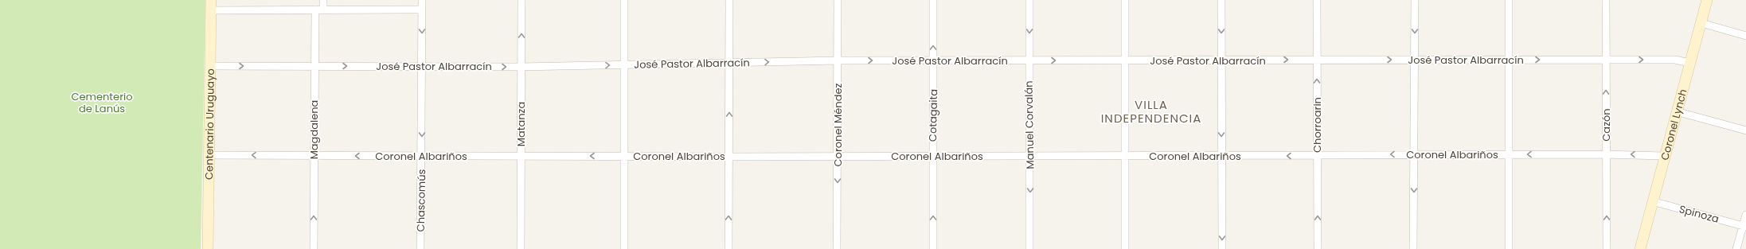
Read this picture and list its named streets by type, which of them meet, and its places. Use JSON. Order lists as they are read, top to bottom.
{
  "streets": {
    "street": [
      "José Pastor Albarracín",
      "Cotagaita",
      "Centenario Uruguayo",
      "Matanza",
      "Coronel Lynch",
      "Coronel Méndez",
      "Manuel Corvalán",
      "Chorroarin",
      "Cazón",
      "Magdalena",
      "Coronel Albariños",
      "Chascomús",
      "Spinoza"
    ]
  },
  "crossings": [
    ["José Pastor Albarracín", "Cotagaita"],
    ["José Pastor Albarracín", "Centenario Uruguayo"],
    ["José Pastor Albarracín", "Matanza"],
    ["José Pastor Albarracín", "Coronel Lynch"],
    ["José Pastor Albarracín", "Coronel Méndez"],
    ["José Pastor Albarracín", "Manuel Corvalán"],
    ["José Pastor Albarracín", "Chorroarin"],
    ["José Pastor Albarracín", "Cazón"],
    ["José Pastor Albarracín", "Magdalena"],
    ["José Pastor Albarracín", "Chascomús"],
    ["Cotagaita", "Coronel Albariños"],
    ["Centenario Uruguayo", "Coronel Albariños"],
    ["Matanza", "Coronel Albariños"],
    ["Coronel Lynch", "Coronel Albariños"],
    ["Coronel Lynch", "Spinoza"],
    ["Coronel Méndez", "Coronel Albariños"],
    ["Manuel Corvalán", "Coronel Albariños"],
    ["Chorroarin", "Coronel Albariños"],
    ["Cazón", "Coronel Albariños"],
    ["Magdalena", "Coronel Albariños"],
    ["Coronel Albariños", "Chascomús"]
  ],
  "one_way": [
    "José Pastor Albarracín",
    "Cotagaita",
    "Coronel Méndez",
    "Manuel Corvalán",
    "Chorroarin",
    "Cazón",
    "Magdalena",
    "Coronel Albariños",
    "Chascomús"
  ],
  "districts": ["VILLA INDEPENDENCIA"],
  "parks": ["Cementerio de Lanús"]
}
